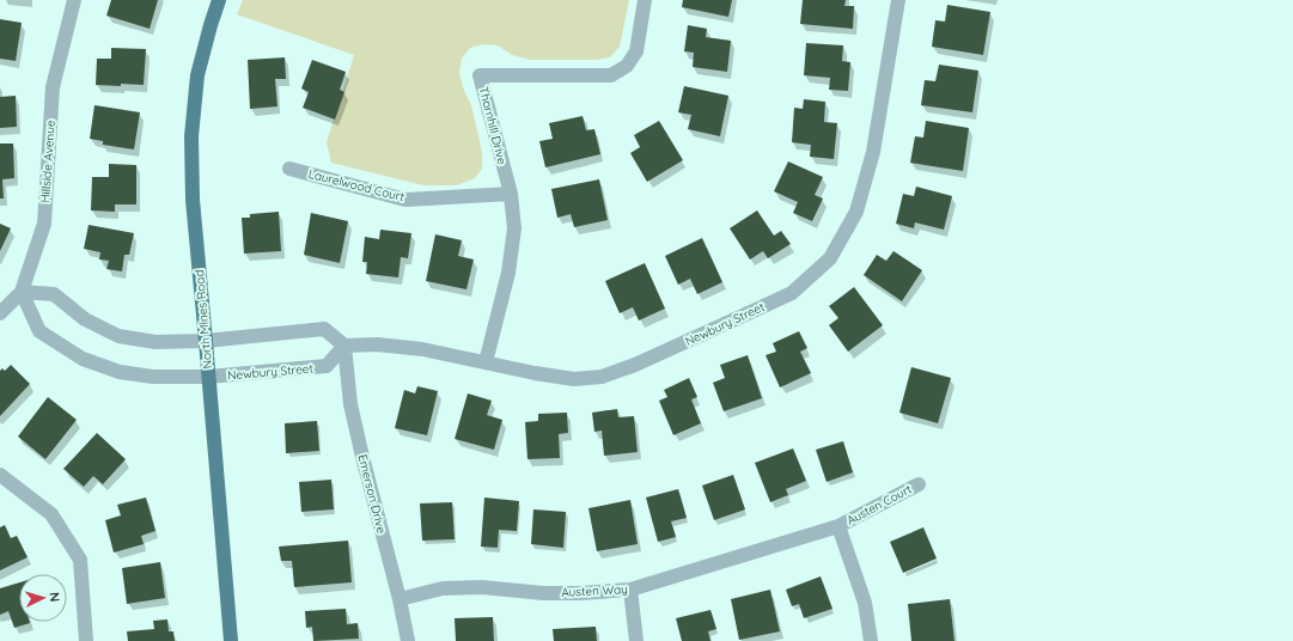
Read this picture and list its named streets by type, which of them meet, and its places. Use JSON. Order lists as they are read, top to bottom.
{
  "streets": {
    "main road": ["North Mines Road"],
    "street": [
      "Thornhill Drive",
      "Hillside Avenue",
      "Laurelwood Court",
      "Newbury Street",
      "Emerson Drive",
      "Austen Court",
      "Austen Way"
    ]
  },
  "crossings": [
    ["Thornhill Drive", "Laurelwood Court"],
    ["Thornhill Drive", "Newbury Street"],
    ["Hillside Avenue", "Newbury Street"],
    ["North Mines Road", "Newbury Street"],
    ["Newbury Street", "Emerson Drive"],
    ["Emerson Drive", "Austen Way"],
    ["Austen Court", "Austen Way"]
  ],
  "north": "right"
}
